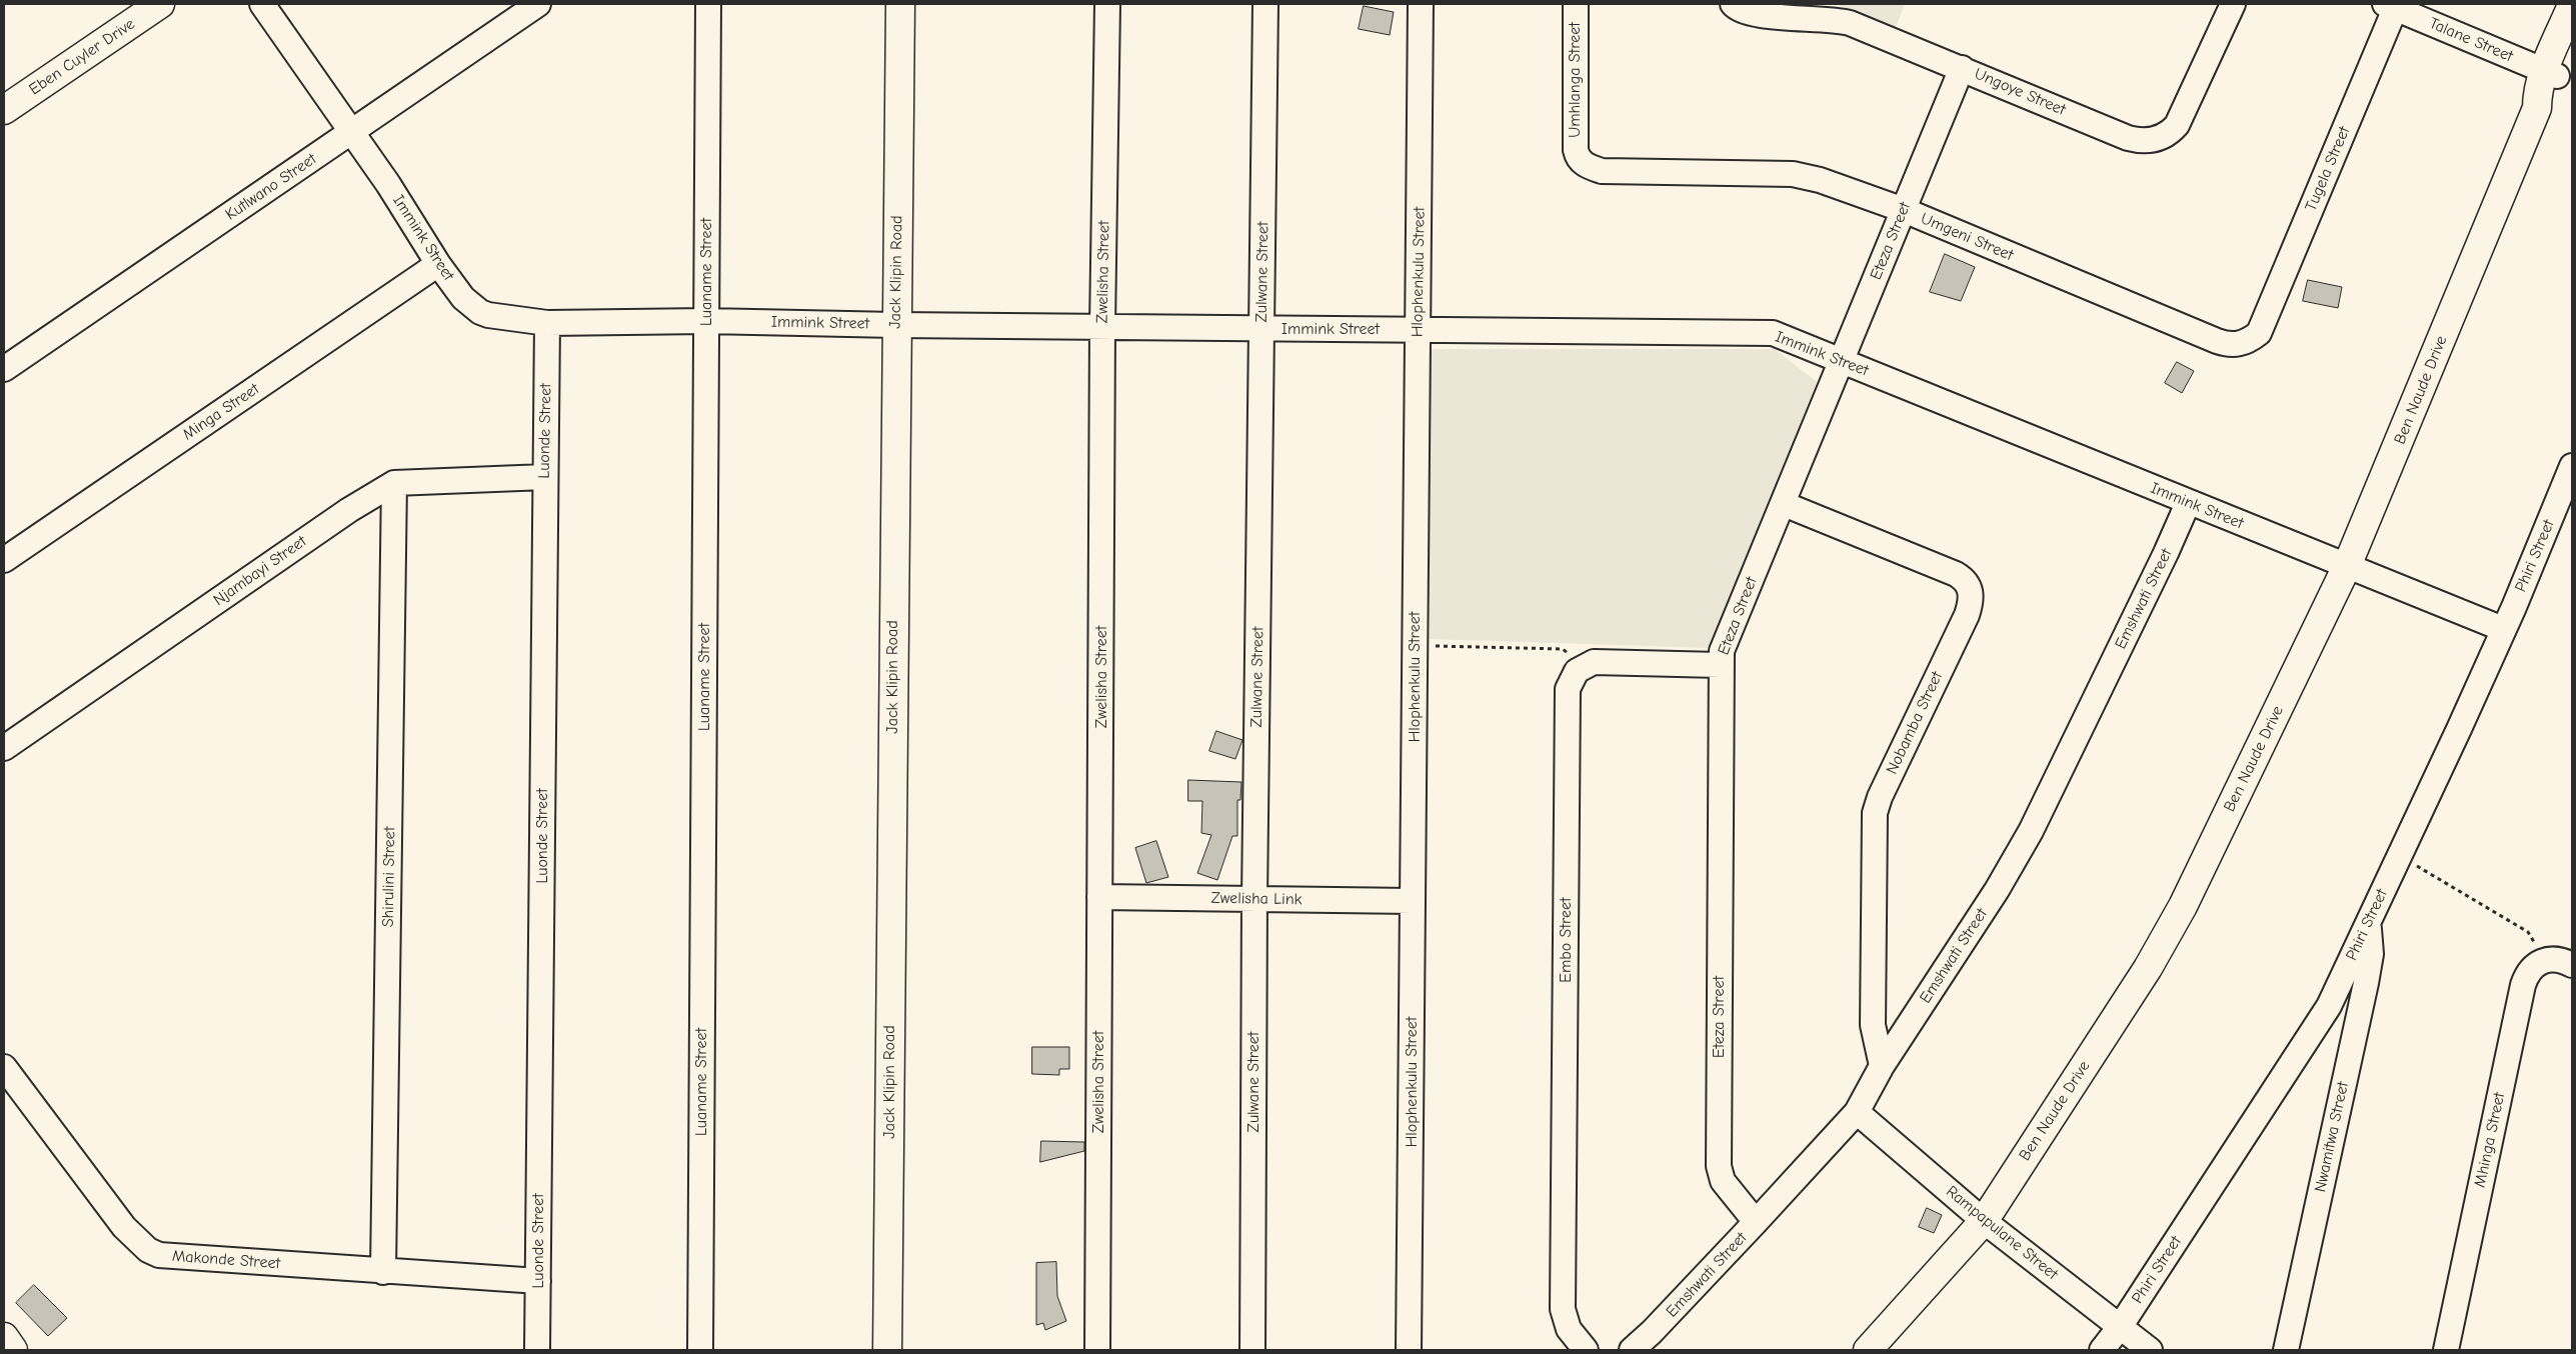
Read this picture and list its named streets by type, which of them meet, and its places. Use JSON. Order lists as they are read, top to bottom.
{
  "streets": {
    "main road": ["Eben Cuyler Drive", "Jack Klipin Road", "Ben Naude Drive"],
    "street": [
      "Talane Street",
      "Umhlanga Street",
      "Ungoye Street",
      "Tugela Street",
      "Kutlwano Street",
      "Umgeni Street",
      "Immink Street",
      "Eteza Street",
      "Luaname Street",
      "Zwelisha Street",
      "Zulwane Street",
      "Hlophenkulu Street",
      "Minga Street",
      "Luonde Street",
      "Phiri Street",
      "Njambayi Street",
      "Emshwati Street",
      "Nobamba Street",
      "Shirulini Street",
      "Zwelisha Link",
      "Embo Street",
      "Nwamitwa Street",
      "Mhinga Street",
      "Rampapulane Street",
      "Makonde Street"
    ]
  },
  "crossings": [
    ["Talane Street", "Tugela Street"],
    ["Talane Street", "Ben Naude Drive"],
    ["Umhlanga Street", "Umgeni Street"],
    ["Ungoye Street", "Eteza Street"],
    ["Tugela Street", "Umgeni Street"],
    ["Kutlwano Street", "Immink Street"],
    ["Umgeni Street", "Eteza Street"],
    ["Immink Street", "Eteza Street"],
    ["Immink Street", "Luaname Street"],
    ["Immink Street", "Jack Klipin Road"],
    ["Immink Street", "Zwelisha Street"],
    ["Immink Street", "Zulwane Street"],
    ["Immink Street", "Hlophenkulu Street"],
    ["Immink Street", "Ben Naude Drive"],
    ["Immink Street", "Minga Street"],
    ["Immink Street", "Luonde Street"],
    ["Immink Street", "Phiri Street"],
    ["Immink Street", "Emshwati Street"],
    ["Eteza Street", "Emshwati Street"],
    ["Eteza Street", "Nobamba Street"],
    ["Zwelisha Street", "Zwelisha Link"],
    ["Zulwane Street", "Zwelisha Link"],
    ["Hlophenkulu Street", "Zwelisha Link"],
    ["Ben Naude Drive", "Rampapulane Street"],
    ["Luonde Street", "Njambayi Street"],
    ["Luonde Street", "Makonde Street"],
    ["Phiri Street", "Nwamitwa Street"],
    ["Phiri Street", "Rampapulane Street"],
    ["Njambayi Street", "Shirulini Street"],
    ["Emshwati Street", "Nobamba Street"],
    ["Emshwati Street", "Rampapulane Street"],
    ["Shirulini Street", "Makonde Street"]
  ]
}
